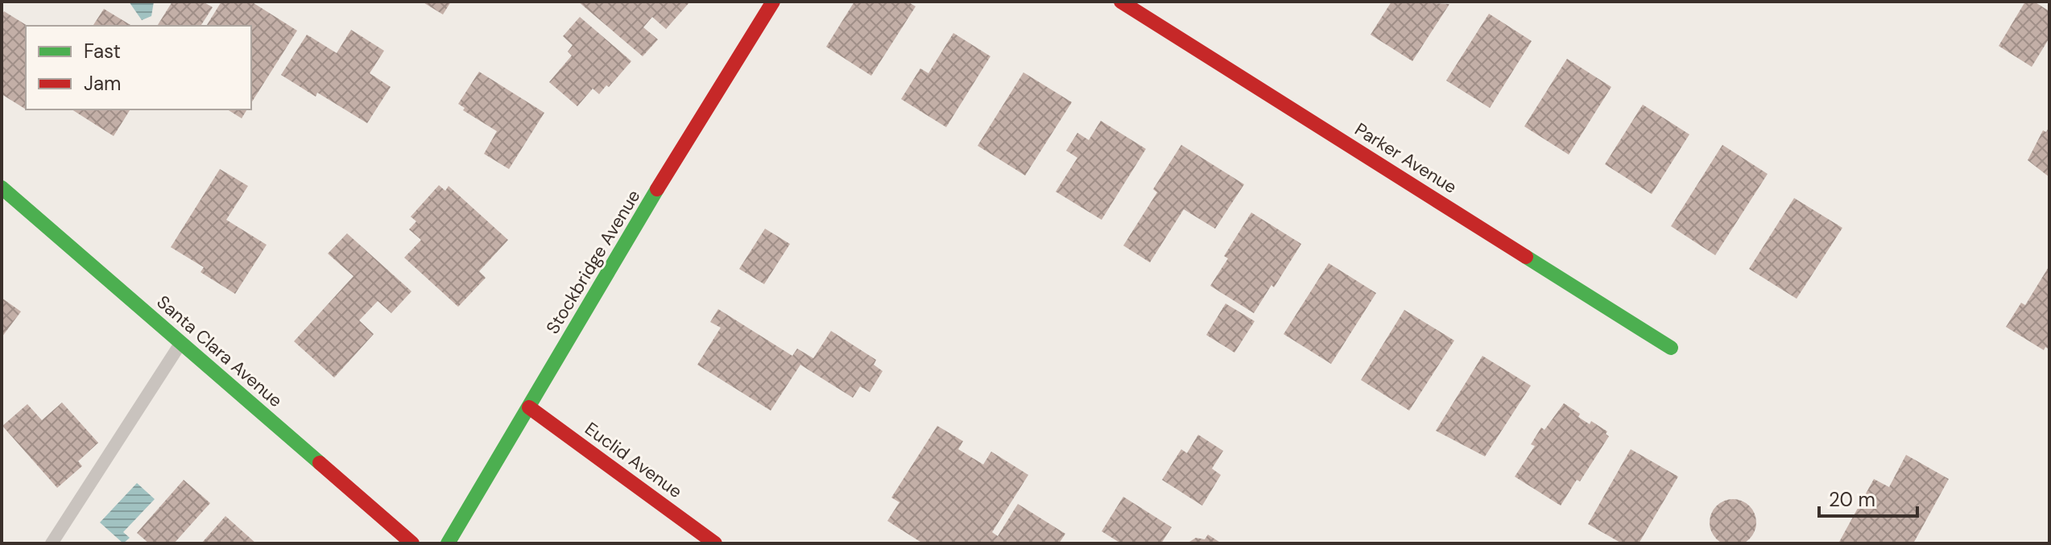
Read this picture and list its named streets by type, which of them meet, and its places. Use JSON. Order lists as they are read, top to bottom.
{
  "streets": {
    "street": [
      "Parker Avenue",
      "Stockbridge Avenue",
      "Santa Clara Avenue",
      "Euclid Avenue"
    ]
  },
  "crossings": [
    ["Stockbridge Avenue", "Euclid Avenue"]
  ],
  "legend": ["Fast", "Jam"],
  "scale_bar": "20 m"
}
